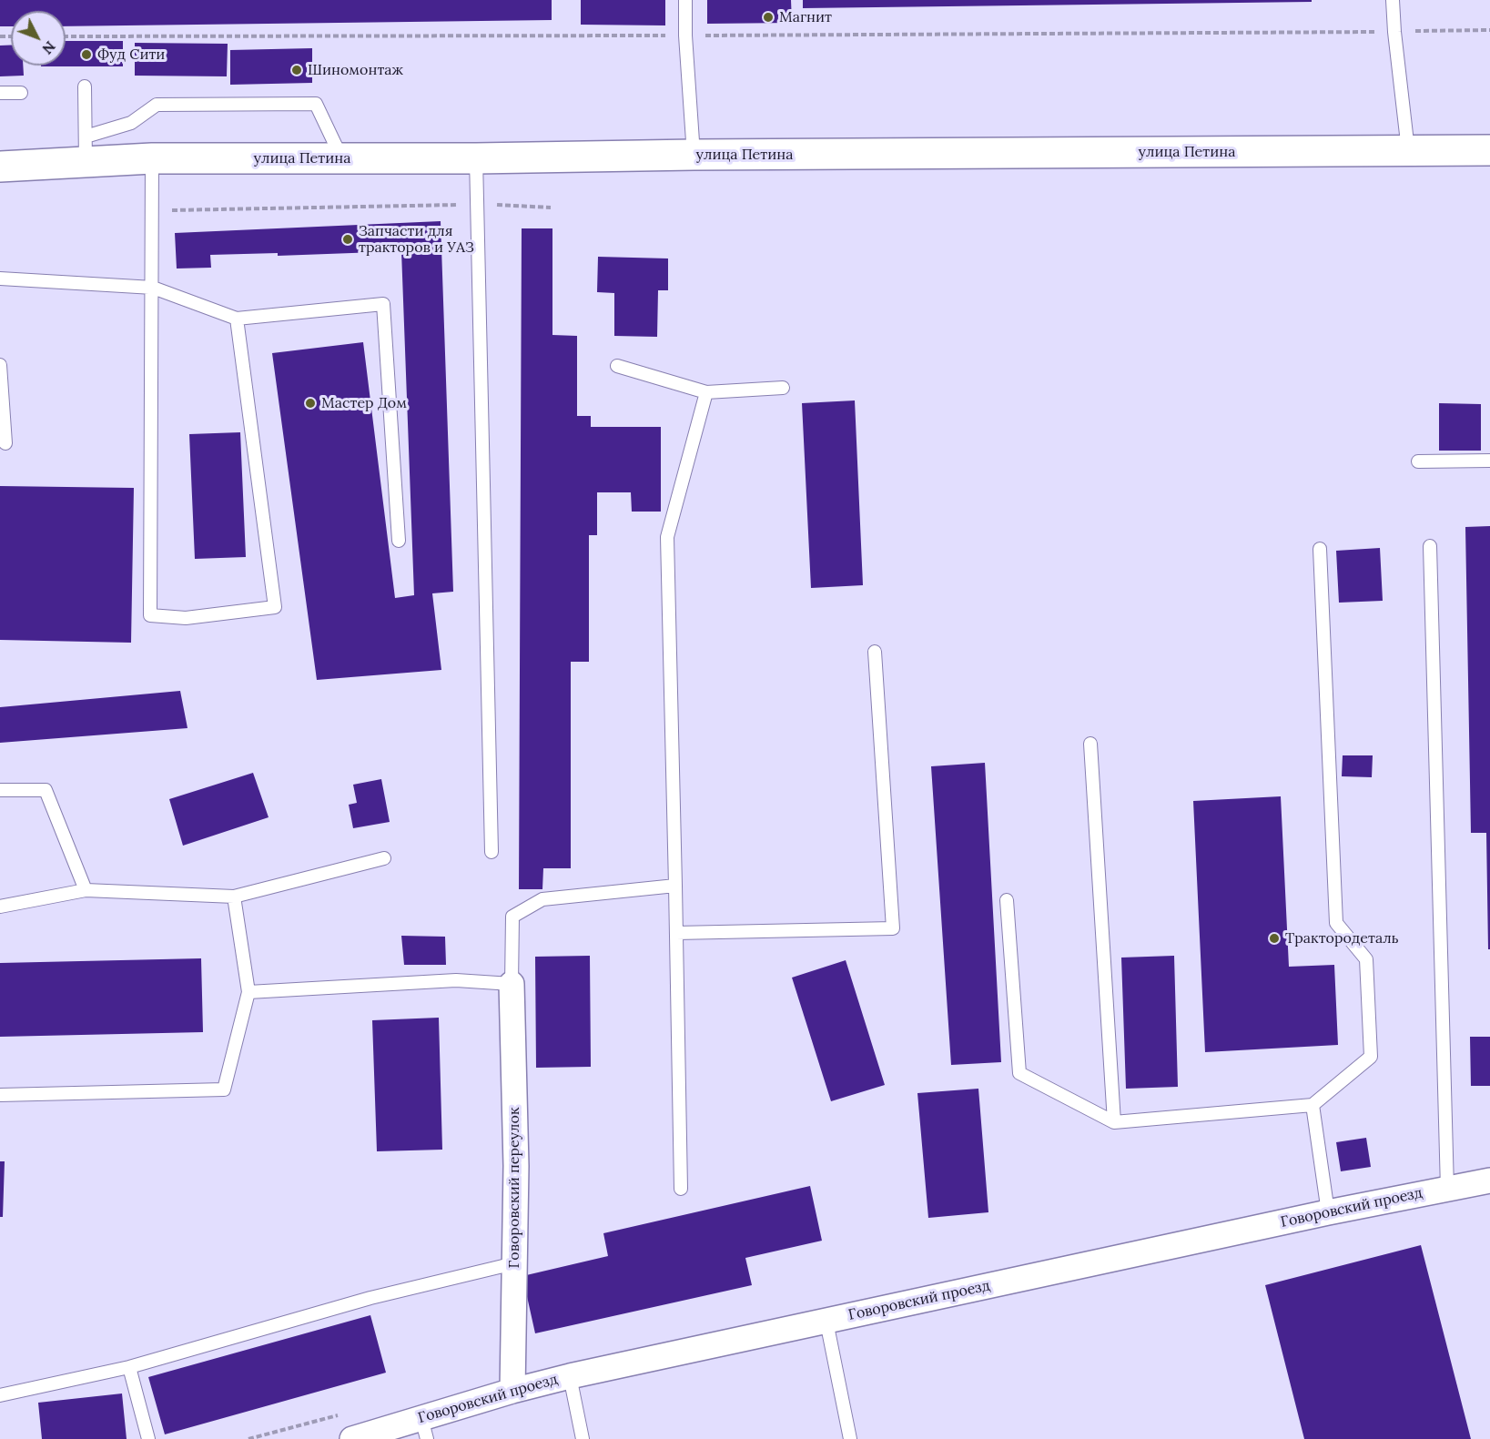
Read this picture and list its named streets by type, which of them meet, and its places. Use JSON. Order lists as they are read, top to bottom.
{
  "streets": {
    "street": ["улица Петина", "Говоровский переулок", "Говоровский проезд"]
  },
  "crossings": [
    ["Говоровский переулок", "Говоровский проезд"]
  ],
  "places": [
    "Магнит",
    "Фуд Сити",
    "Шиномонтаж",
    "Запчасти для тракторов и УАЗ",
    "Мастер Дом",
    "Трактородеталь"
  ],
  "north": "bottom right"
}
